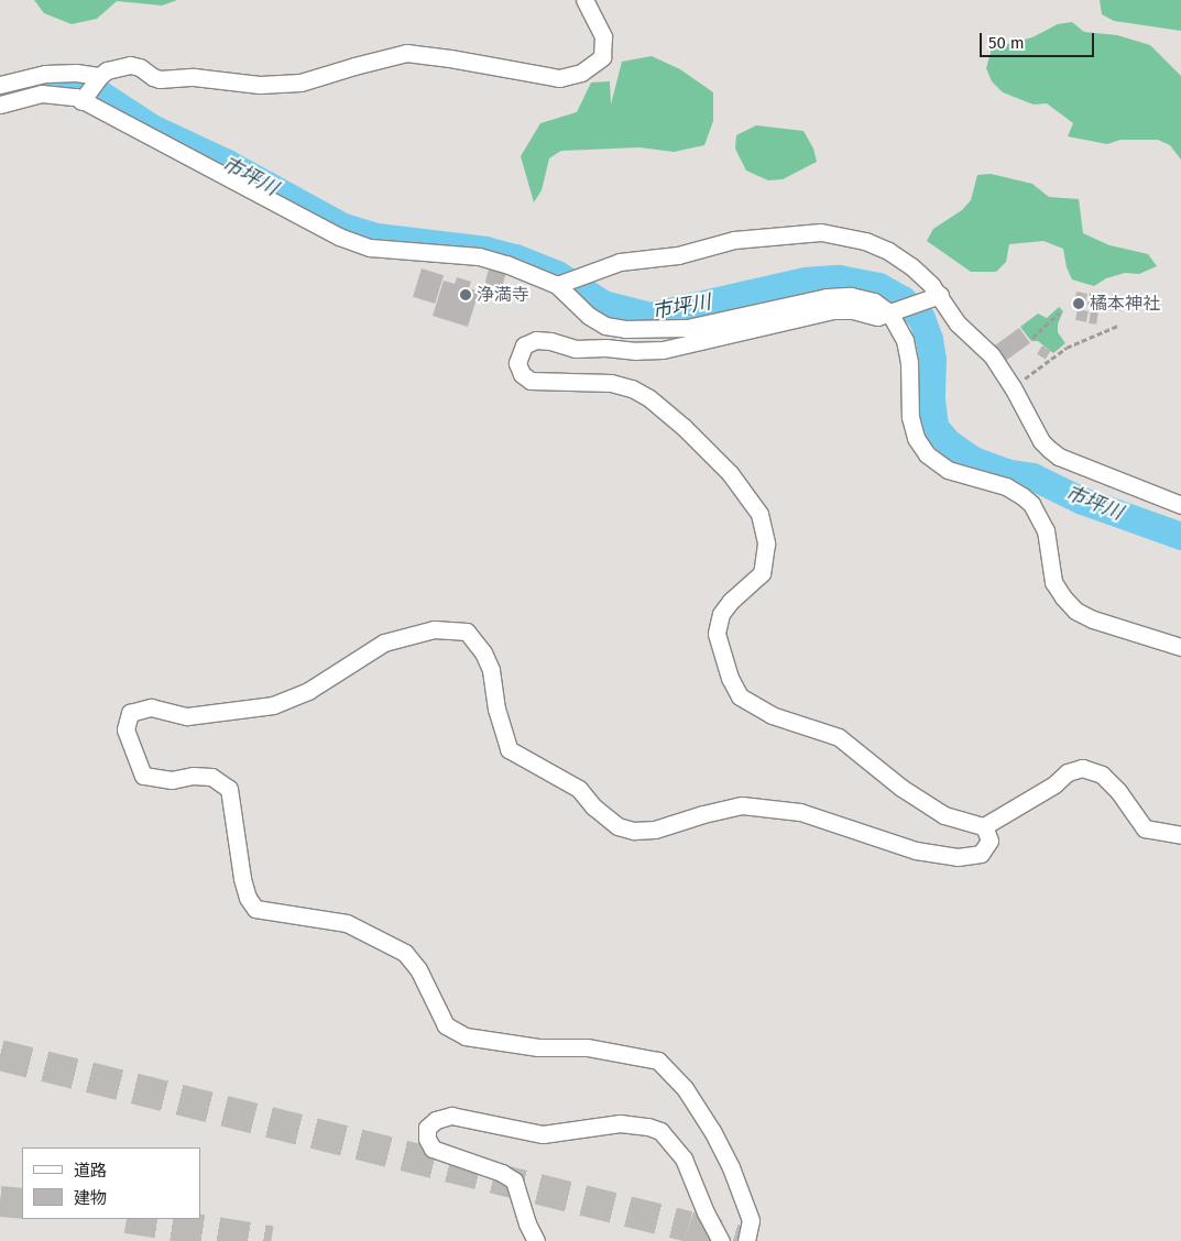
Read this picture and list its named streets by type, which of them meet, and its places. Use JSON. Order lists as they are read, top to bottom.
{
  "water": ["市坪川"],
  "places": ["浄満寺", "橘本神社"],
  "legend": ["道路", "建物"],
  "scale_bar": "50 m"
}
